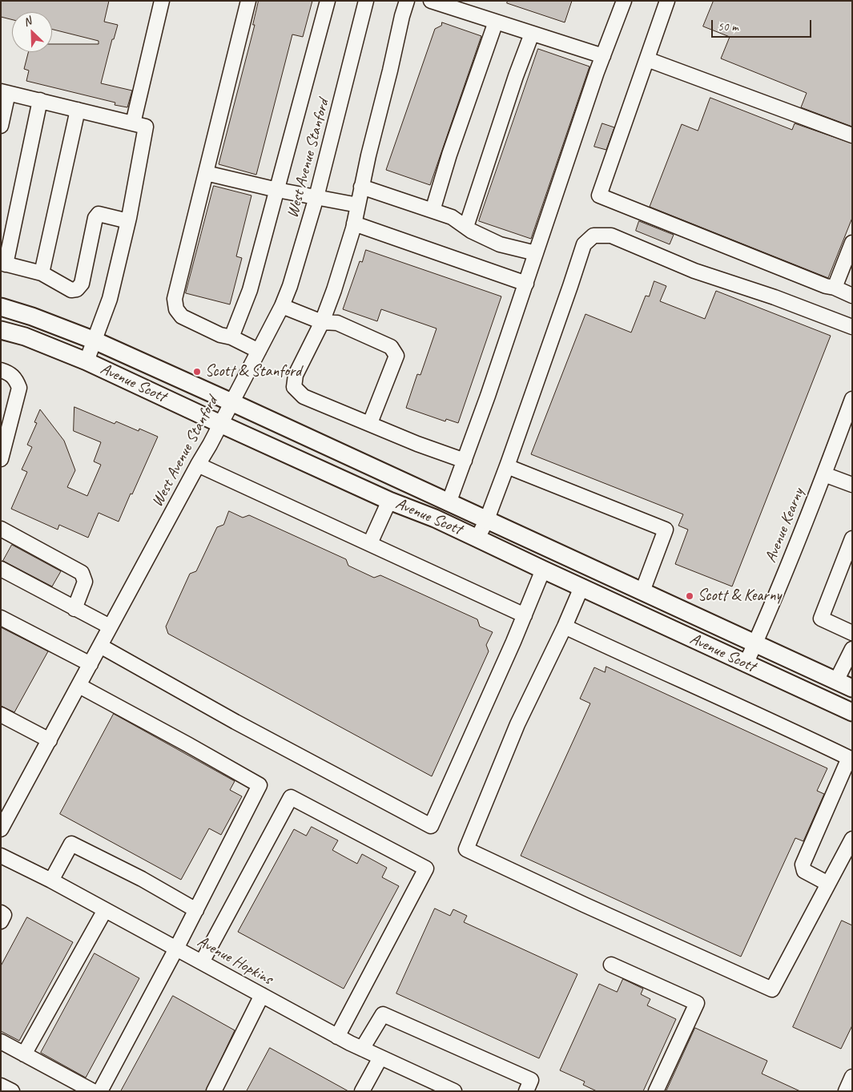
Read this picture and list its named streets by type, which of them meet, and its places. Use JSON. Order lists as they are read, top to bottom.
{
  "streets": {
    "main road": ["Avenue Scott"],
    "street": ["West Avenue Stanford", "Avenue Kearny", "Avenue Hopkins"]
  },
  "crossings": [
    ["West Avenue Stanford", "Avenue Scott"],
    ["Avenue Scott", "Avenue Kearny"]
  ],
  "places": ["Scott & Stanford", "Scott & Kearny"],
  "scale_bar": "50 m",
  "north": "top left"
}
